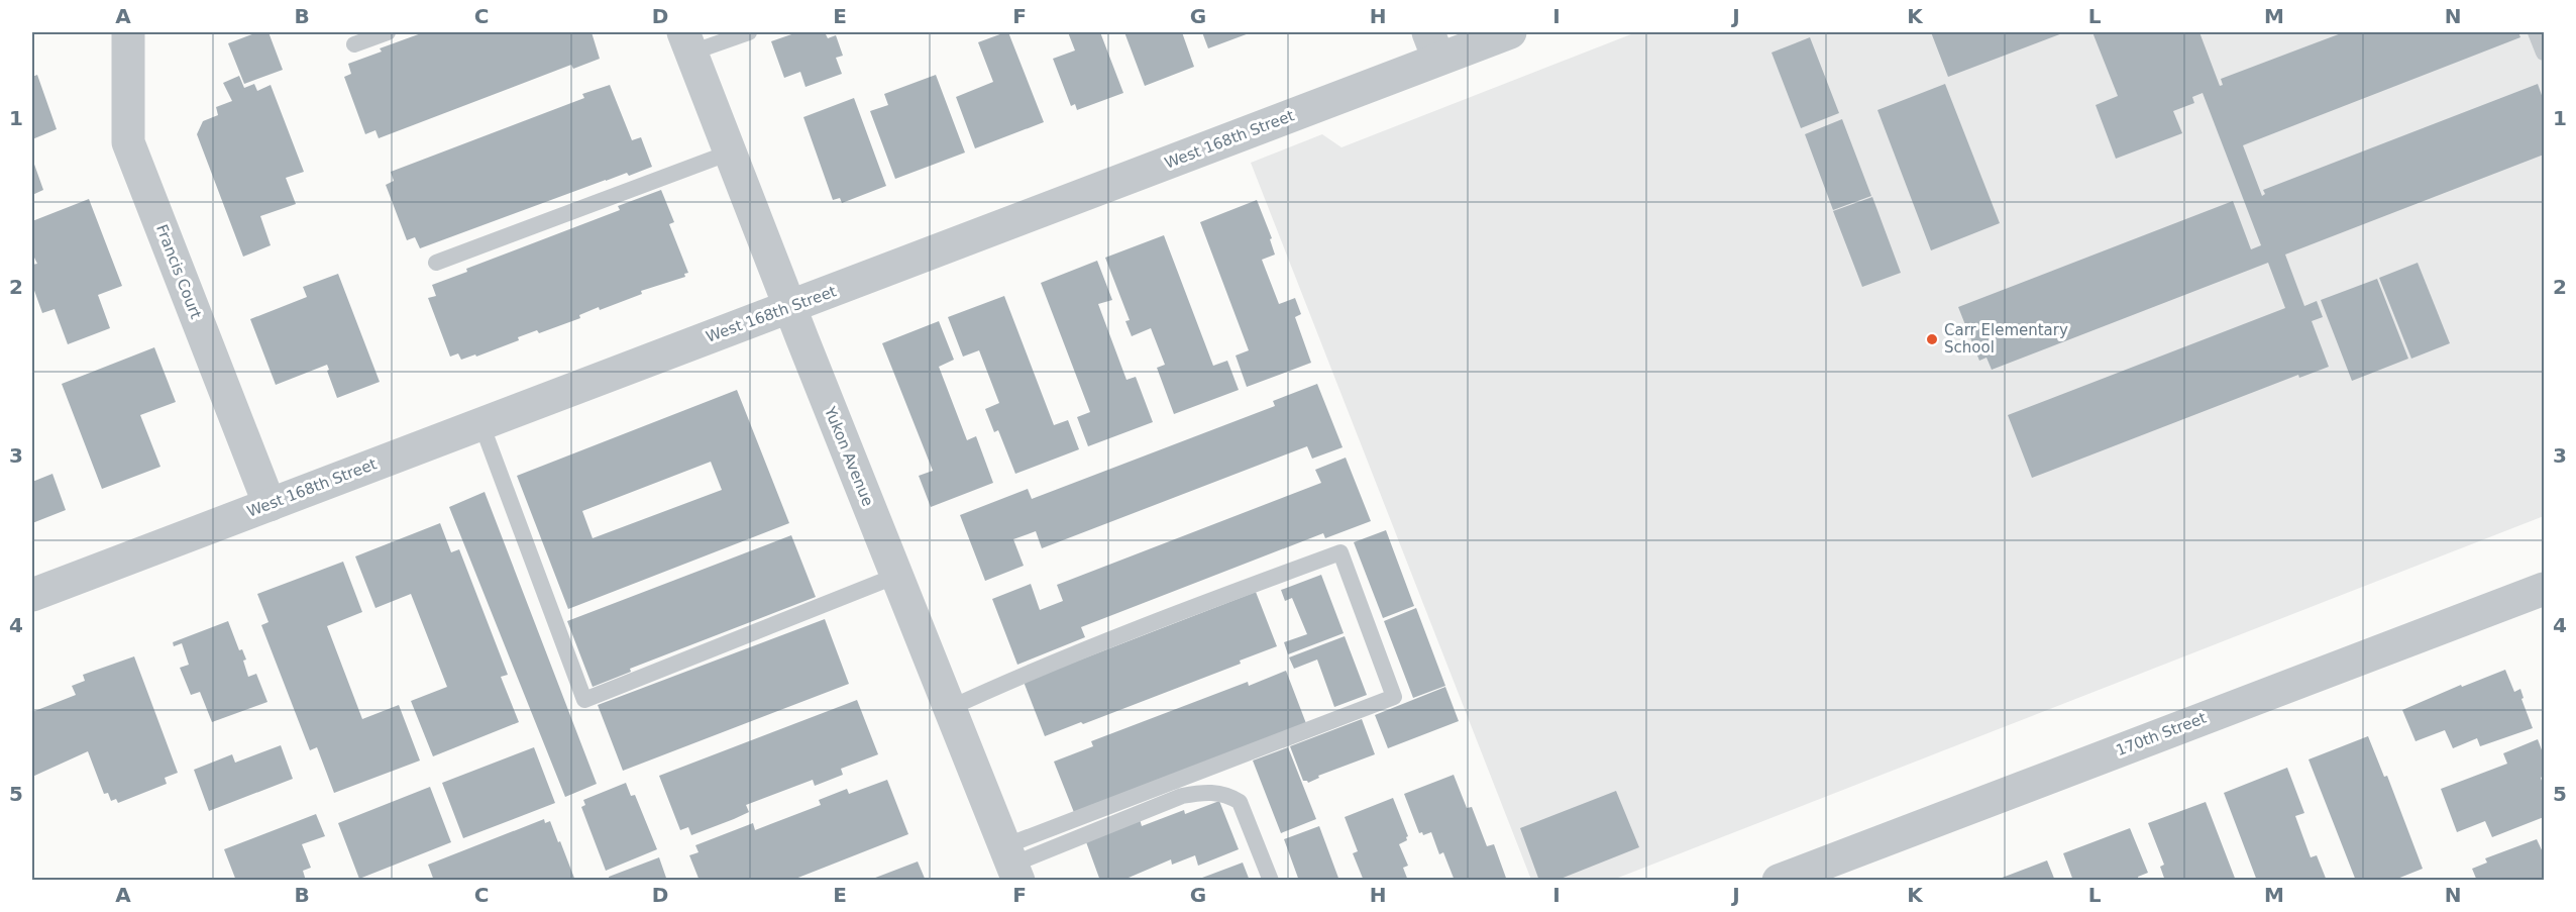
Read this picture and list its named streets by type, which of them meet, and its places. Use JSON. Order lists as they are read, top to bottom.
{
  "streets": {
    "street": [
      "West 168th Street",
      "Francis Court",
      "Yukon Avenue",
      "170th Street"
    ]
  },
  "crossings": [
    ["West 168th Street", "Francis Court"],
    ["West 168th Street", "Yukon Avenue"]
  ],
  "places": ["Carr Elementary School"],
  "grid": {
    "columns": [
      "A",
      "B",
      "C",
      "D",
      "E",
      "F",
      "G",
      "H",
      "I",
      "J",
      "K",
      "L",
      "M",
      "N"
    ],
    "rows": [
      "1",
      "2",
      "3",
      "4",
      "5"
    ]
  }
}
